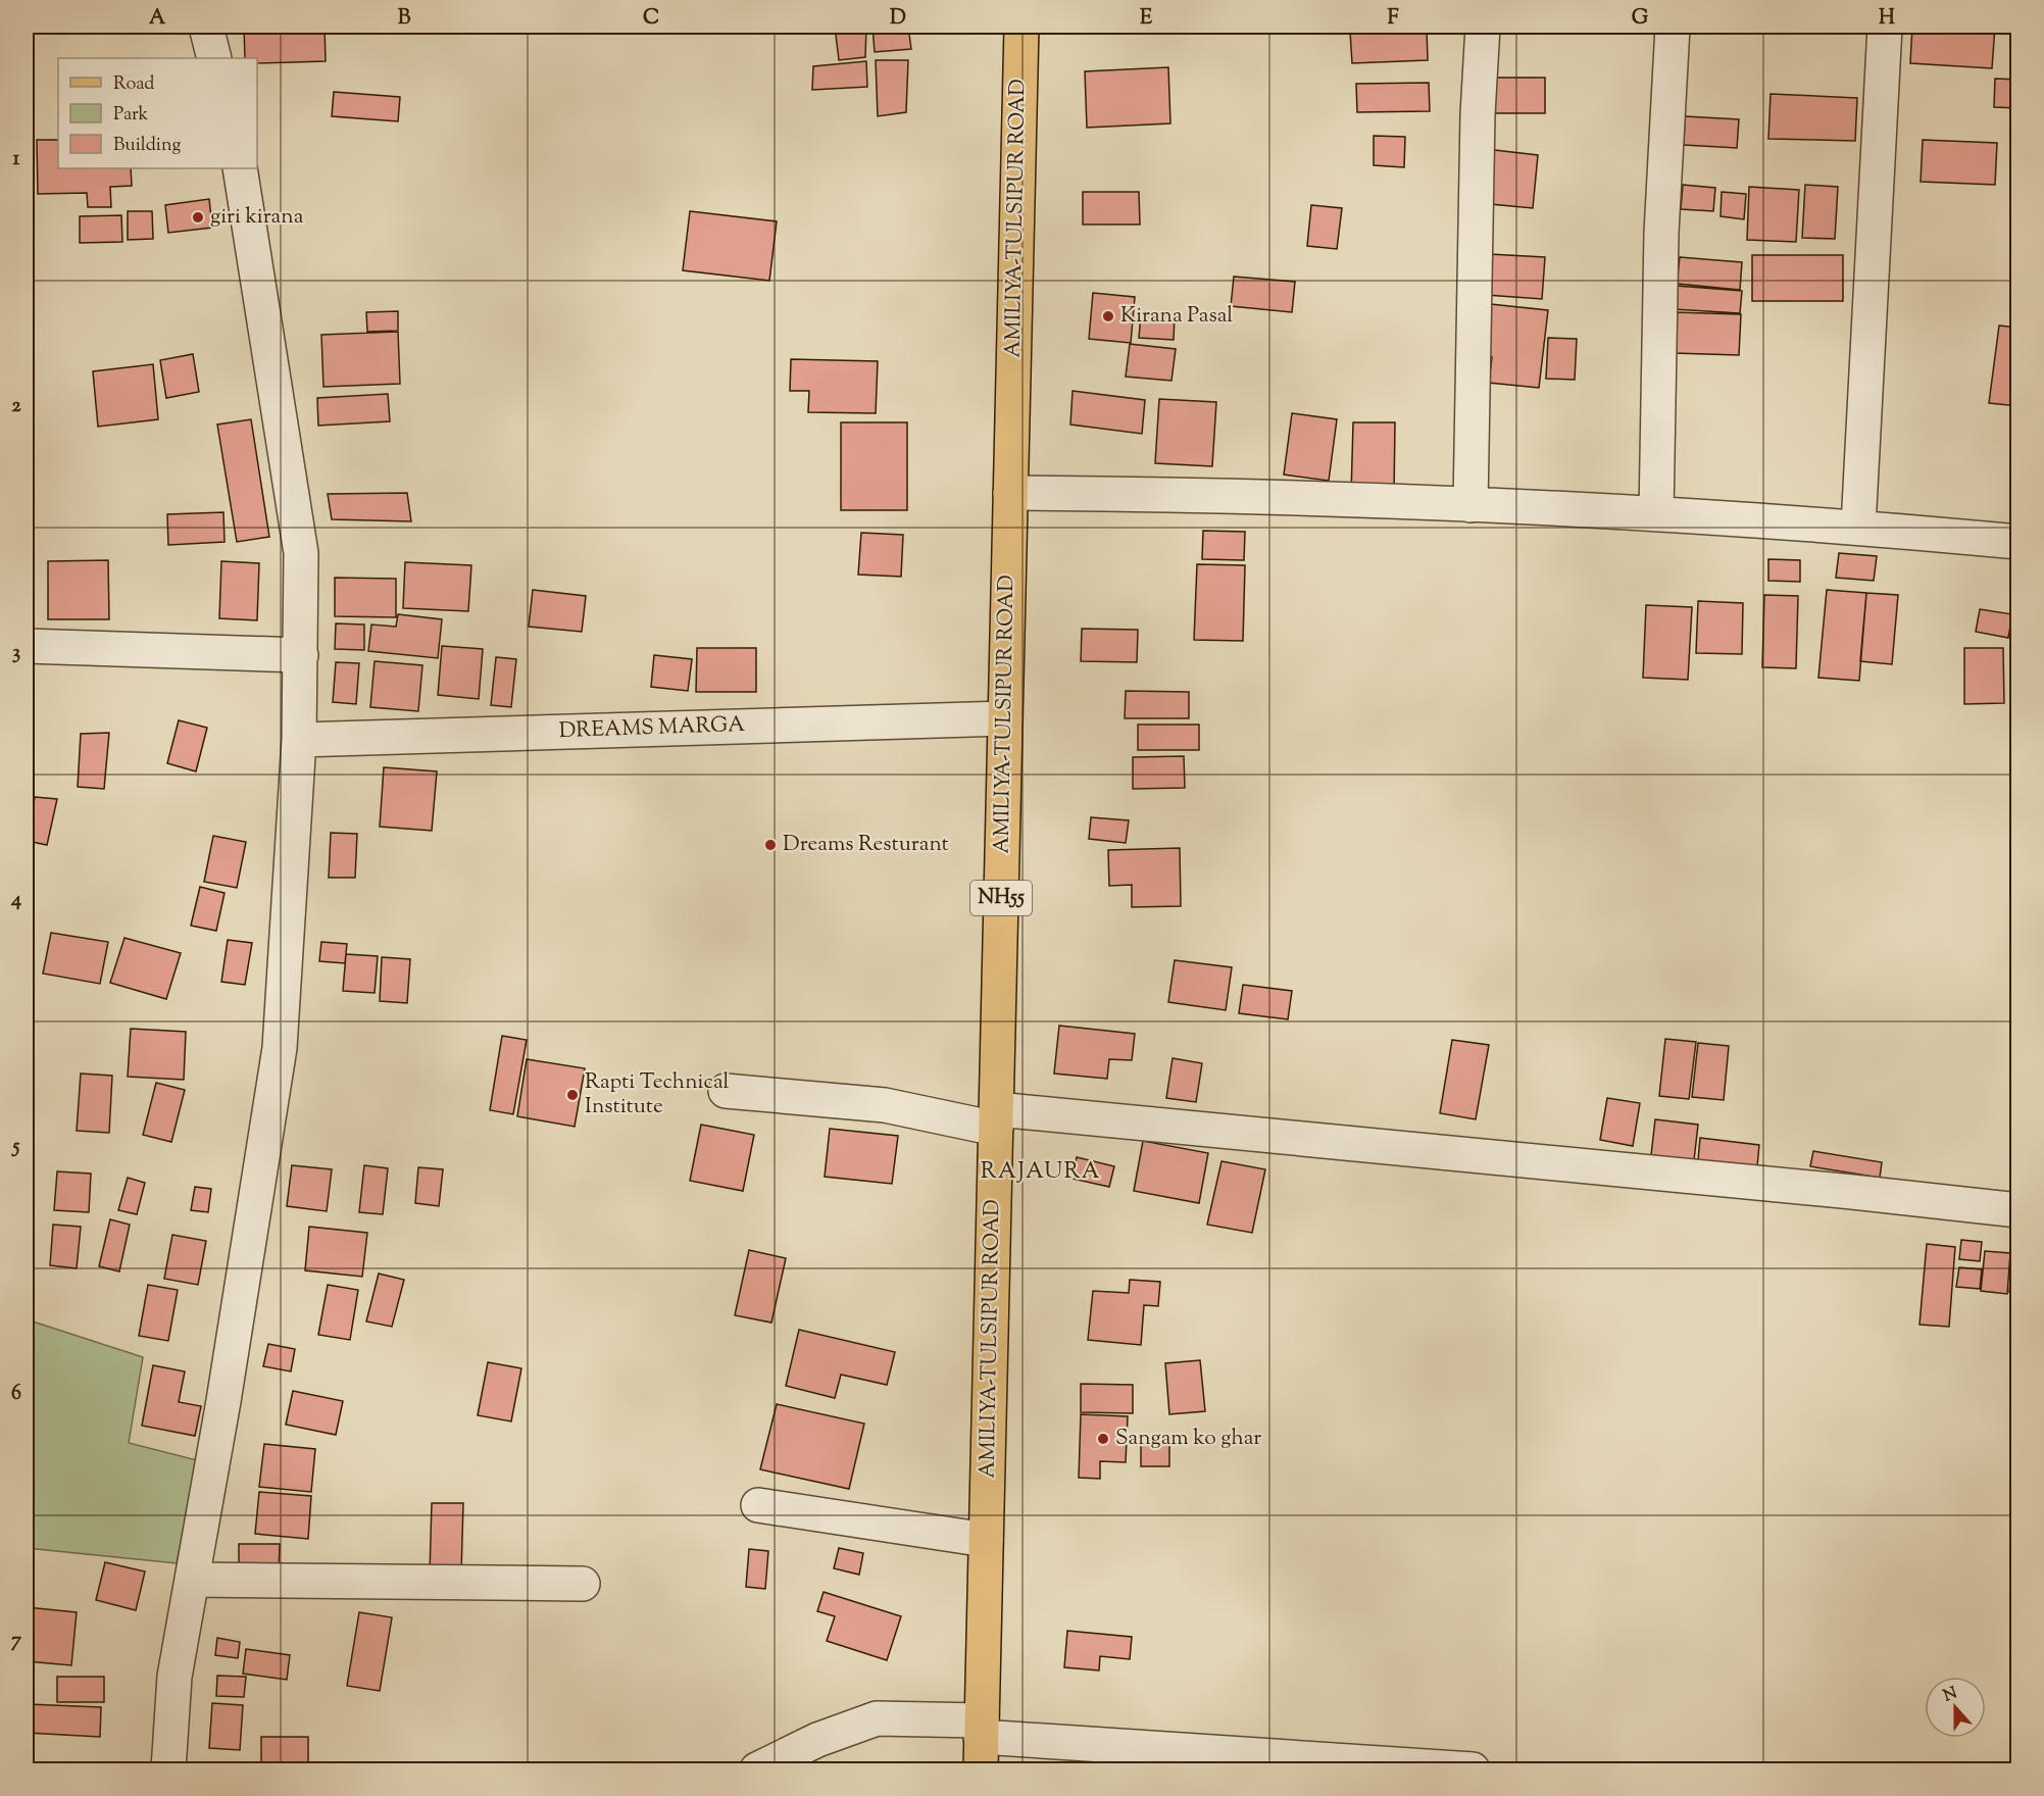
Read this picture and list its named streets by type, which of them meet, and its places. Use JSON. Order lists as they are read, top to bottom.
{
  "streets": {
    "main road": ["AMILIYA-TULSIPUR ROAD", "NH55"],
    "street": ["DREAMS MARGA"]
  },
  "crossings": [
    ["AMILIYA-TULSIPUR ROAD", "DREAMS MARGA"]
  ],
  "districts": ["RAJAURA"],
  "places": [
    "giri kirana",
    "Kirana Pasal",
    "Dreams Resturant",
    "Rapti Technical Institute",
    "Sangam ko ghar"
  ],
  "legend": ["Road", "Park", "Building"],
  "north": "top",
  "grid": {
    "columns": [
      "A",
      "B",
      "C",
      "D",
      "E",
      "F",
      "G",
      "H"
    ],
    "rows": [
      "1",
      "2",
      "3",
      "4",
      "5",
      "6",
      "7"
    ]
  }
}
